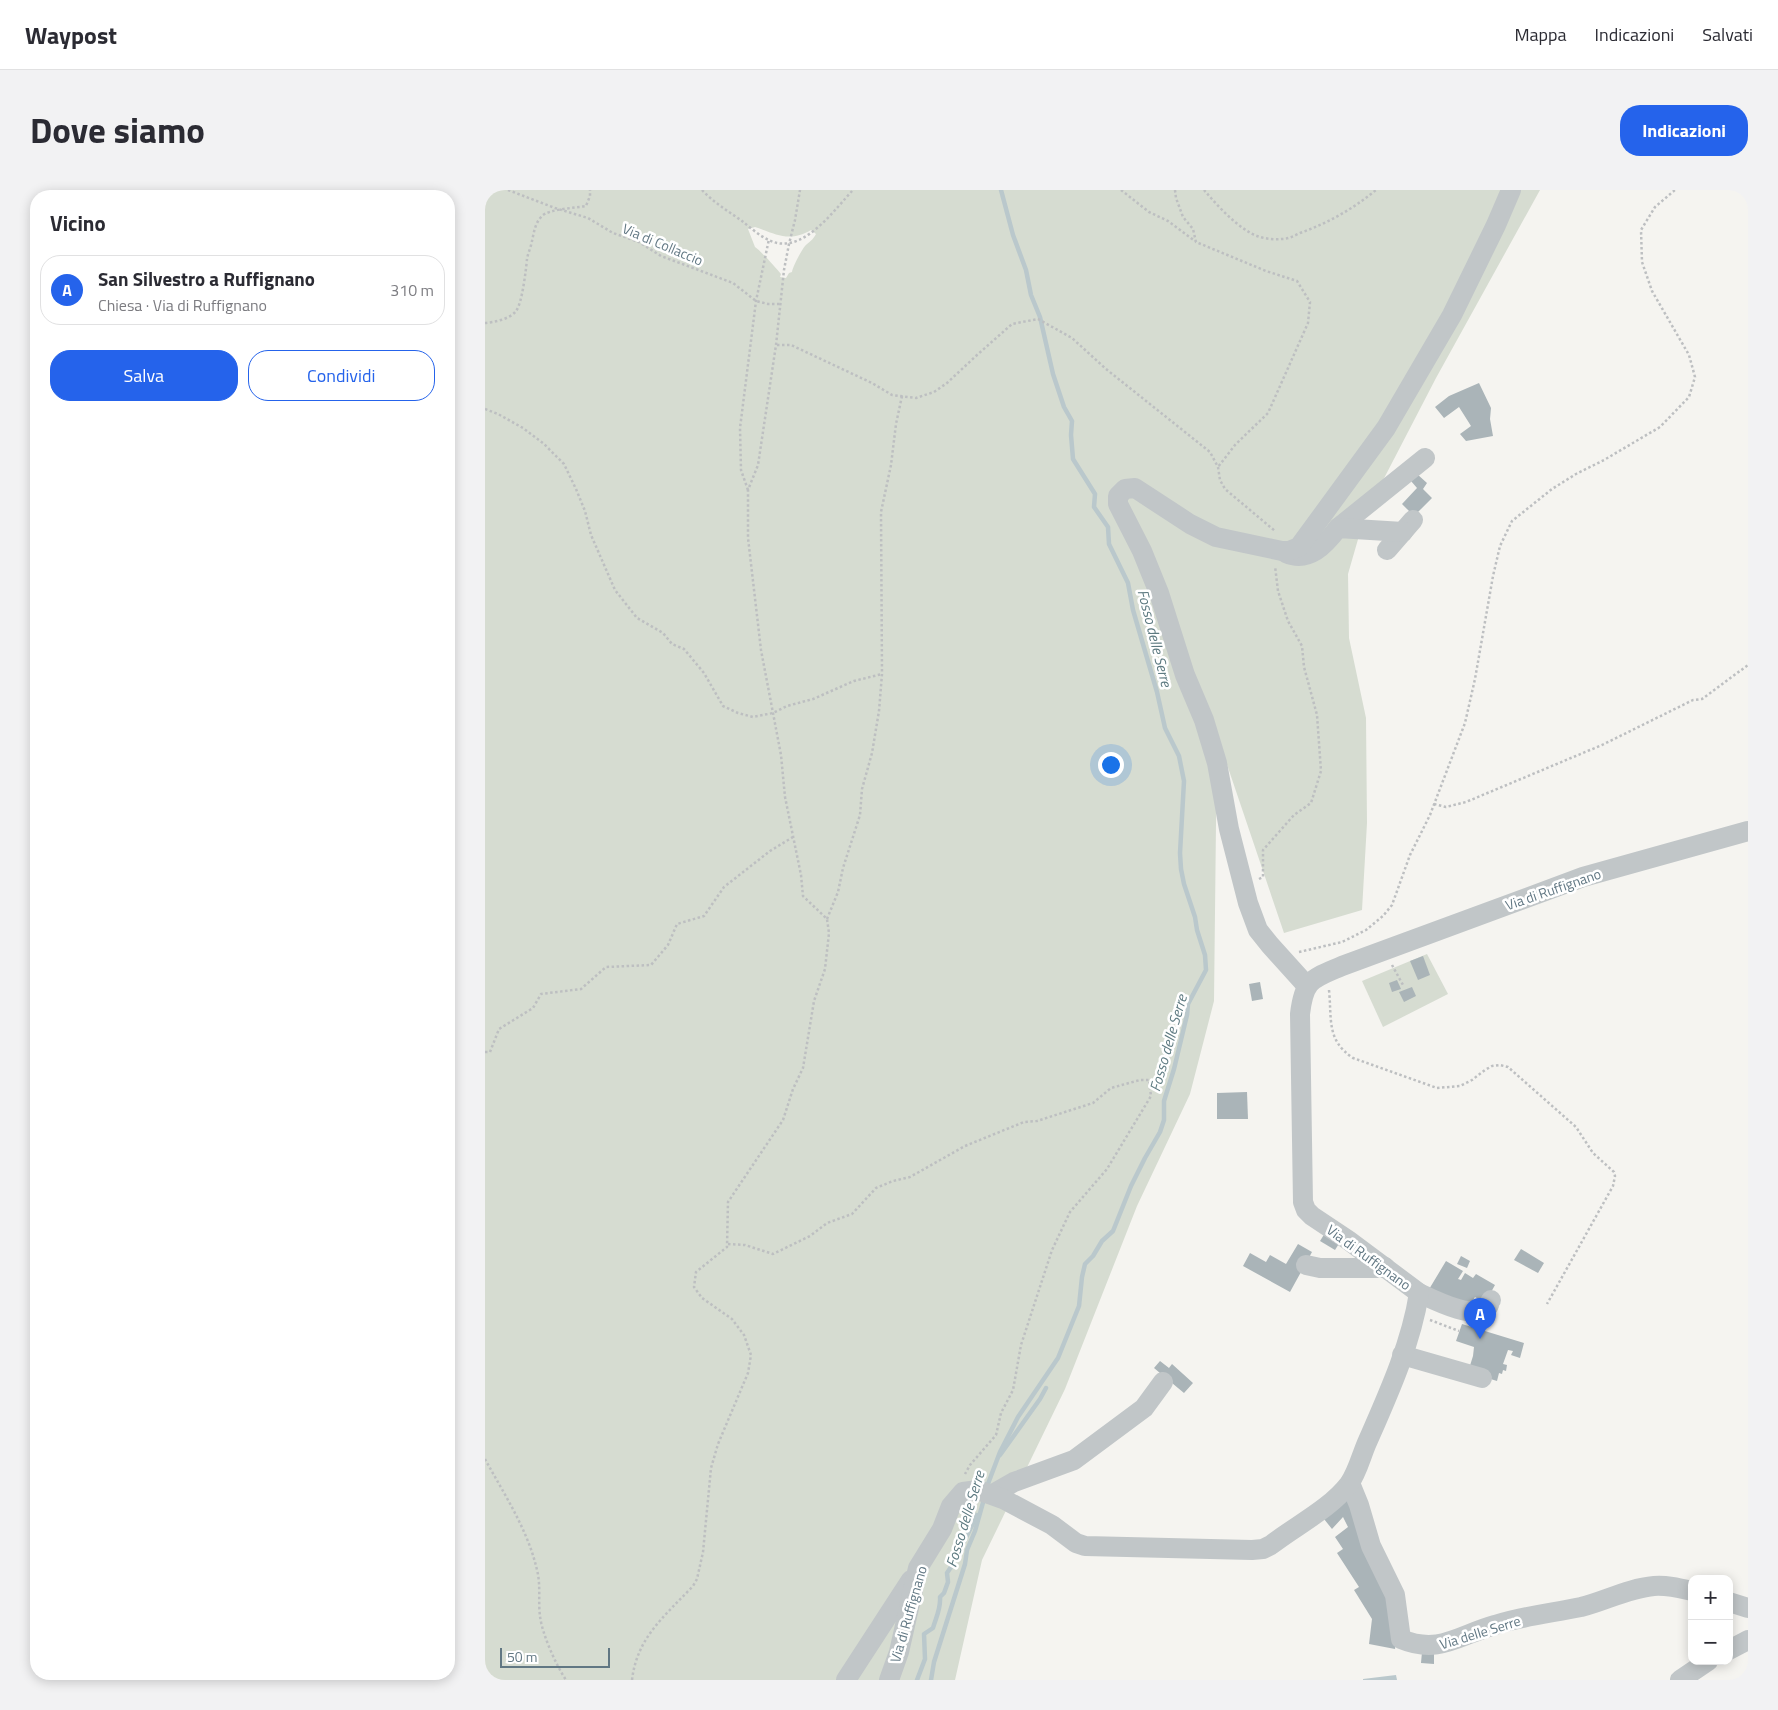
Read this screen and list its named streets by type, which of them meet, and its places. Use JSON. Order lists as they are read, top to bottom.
{
  "streets": {
    "street": ["Via di Ruffignano", "Via delle Serre"],
    "path": ["Via di Collaccio"]
  },
  "crossings": [
    ["Via di Ruffignano", "Via delle Serre"]
  ],
  "water": ["Fosso delle Serre"],
  "scale_bar": "50 m",
  "page": {
    "header": "Waypost",
    "nav": ["Mappa", "Indicazioni", "Salvati"],
    "title": "Dove siamo",
    "buttons": [
      "Indicazioni",
      ["Salva", "Condividi"]
    ],
    "heading": "Vicino",
    "list": [
      {
        "mark": "A",
        "name": "San Silvestro a Ruffignano",
        "note": "Chiesa · Via di Ruffignano",
        "value": "310 m"
      }
    ],
    "pins": "A",
    "map_buttons": ["+", "−"],
    "scale": "50 m"
  }
}
